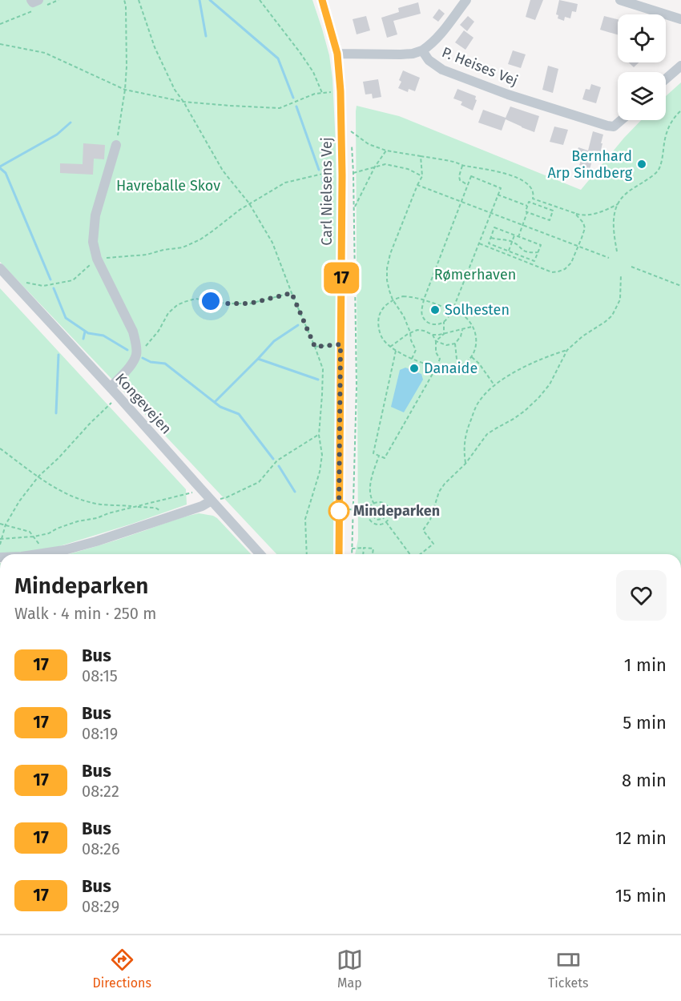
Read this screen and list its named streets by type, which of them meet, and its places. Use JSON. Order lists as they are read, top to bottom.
{
  "streets": {
    "street": ["P. Heises Vej", "Carl Nielsens Vej", "Kongevejen"]
  },
  "crossings": [
    ["P. Heises Vej", "Carl Nielsens Vej"]
  ],
  "parks": ["Havreballe Skov", "Rømerhaven"],
  "places": [
    "Bernhard Arp Sindberg",
    "Solhesten",
    "Danaide",
    "Mindeparken"
  ],
  "lines": ["bus line 17"],
  "page": {
    "on_map": "17",
    "heading": ["Mindeparken", "Walk · 4 min · 250 m"],
    "list": [
      {
        "mark": "17",
        "name": "Bus",
        "note": "08:15",
        "value": "1 min"
      },
      {
        "mark": "17",
        "name": "Bus",
        "note": "08:19",
        "value": "5 min"
      },
      {
        "mark": "17",
        "name": "Bus",
        "note": "08:22",
        "value": "8 min"
      },
      {
        "mark": "17",
        "name": "Bus",
        "note": "08:26",
        "value": "12 min"
      },
      {
        "mark": "17",
        "name": "Bus",
        "note": "08:29",
        "value": "15 min"
      }
    ],
    "tabs": ["Directions", "Map", "Tickets"]
  }
}
